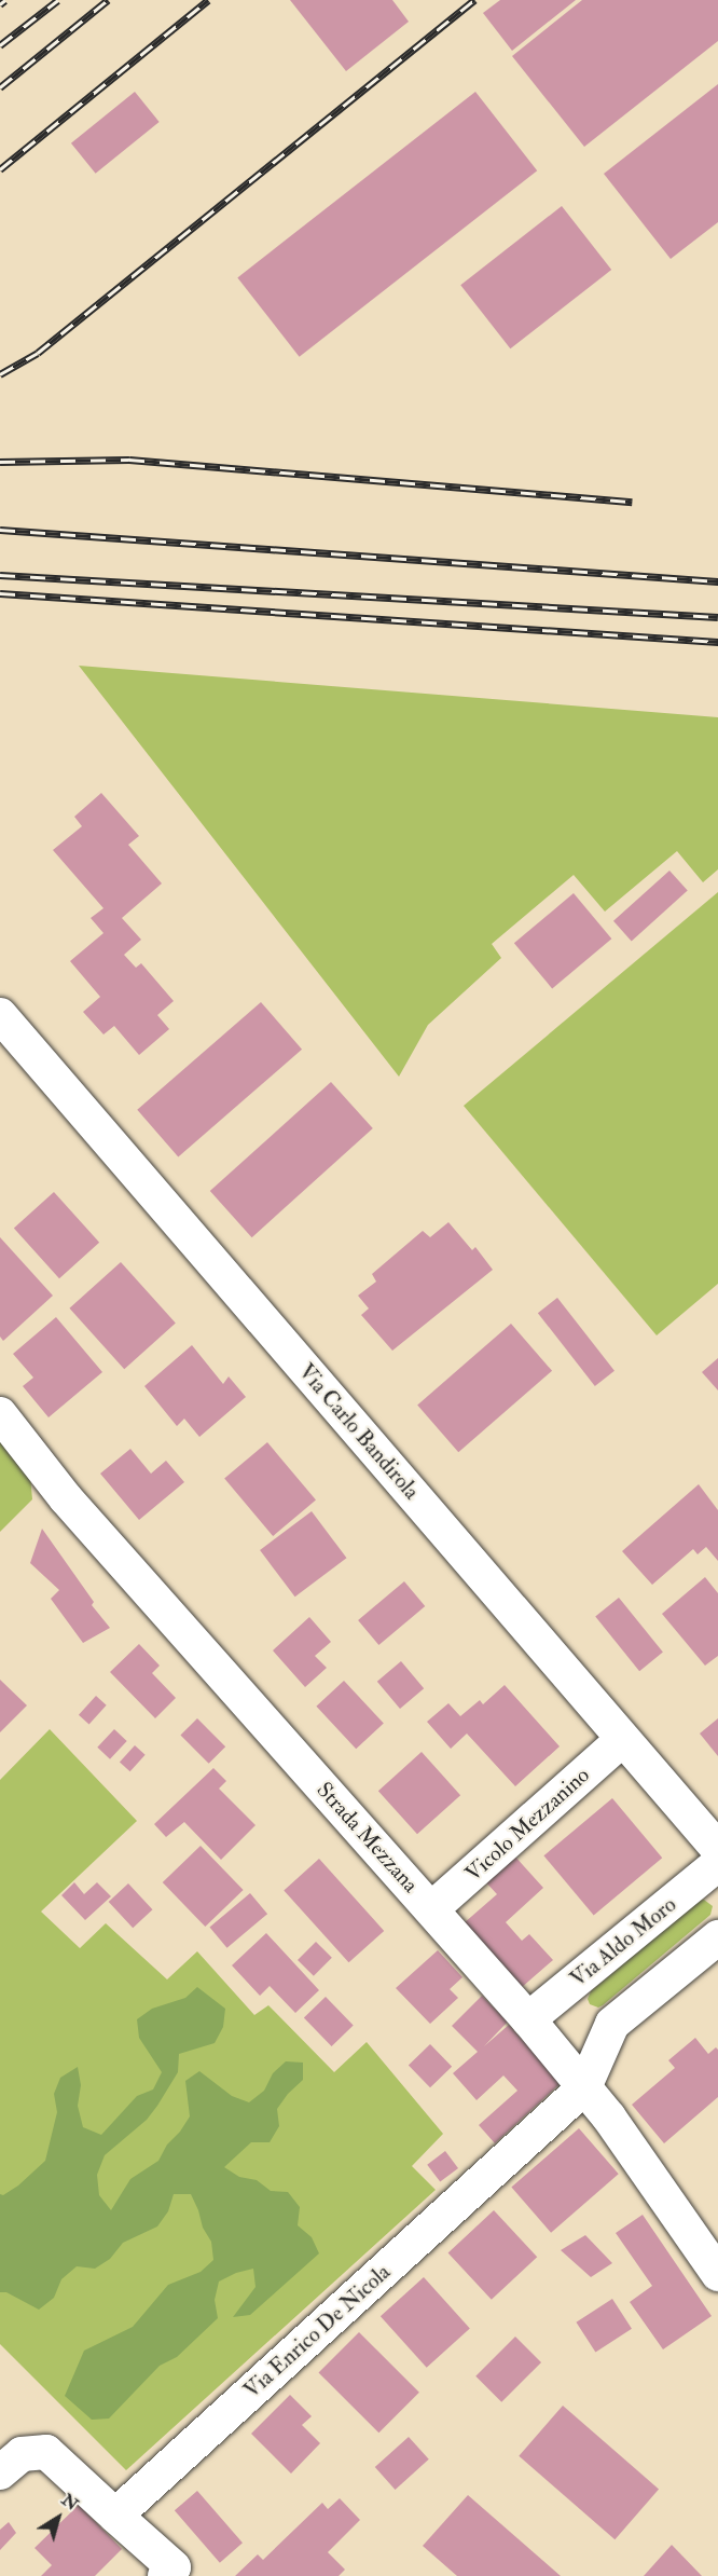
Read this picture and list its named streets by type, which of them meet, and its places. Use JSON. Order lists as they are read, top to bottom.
{
  "streets": {
    "street": [
      "Via Carlo Bandirola",
      "Vicolo Mezzanino",
      "Strada Mezzana",
      "Via Aldo Moro",
      "Via Enrico De Nicola"
    ]
  },
  "crossings": [
    ["Via Carlo Bandirola", "Vicolo Mezzanino"],
    ["Vicolo Mezzanino", "Strada Mezzana"],
    ["Strada Mezzana", "Via Aldo Moro"],
    ["Strada Mezzana", "Via Enrico De Nicola"]
  ],
  "north": "top right"
}
